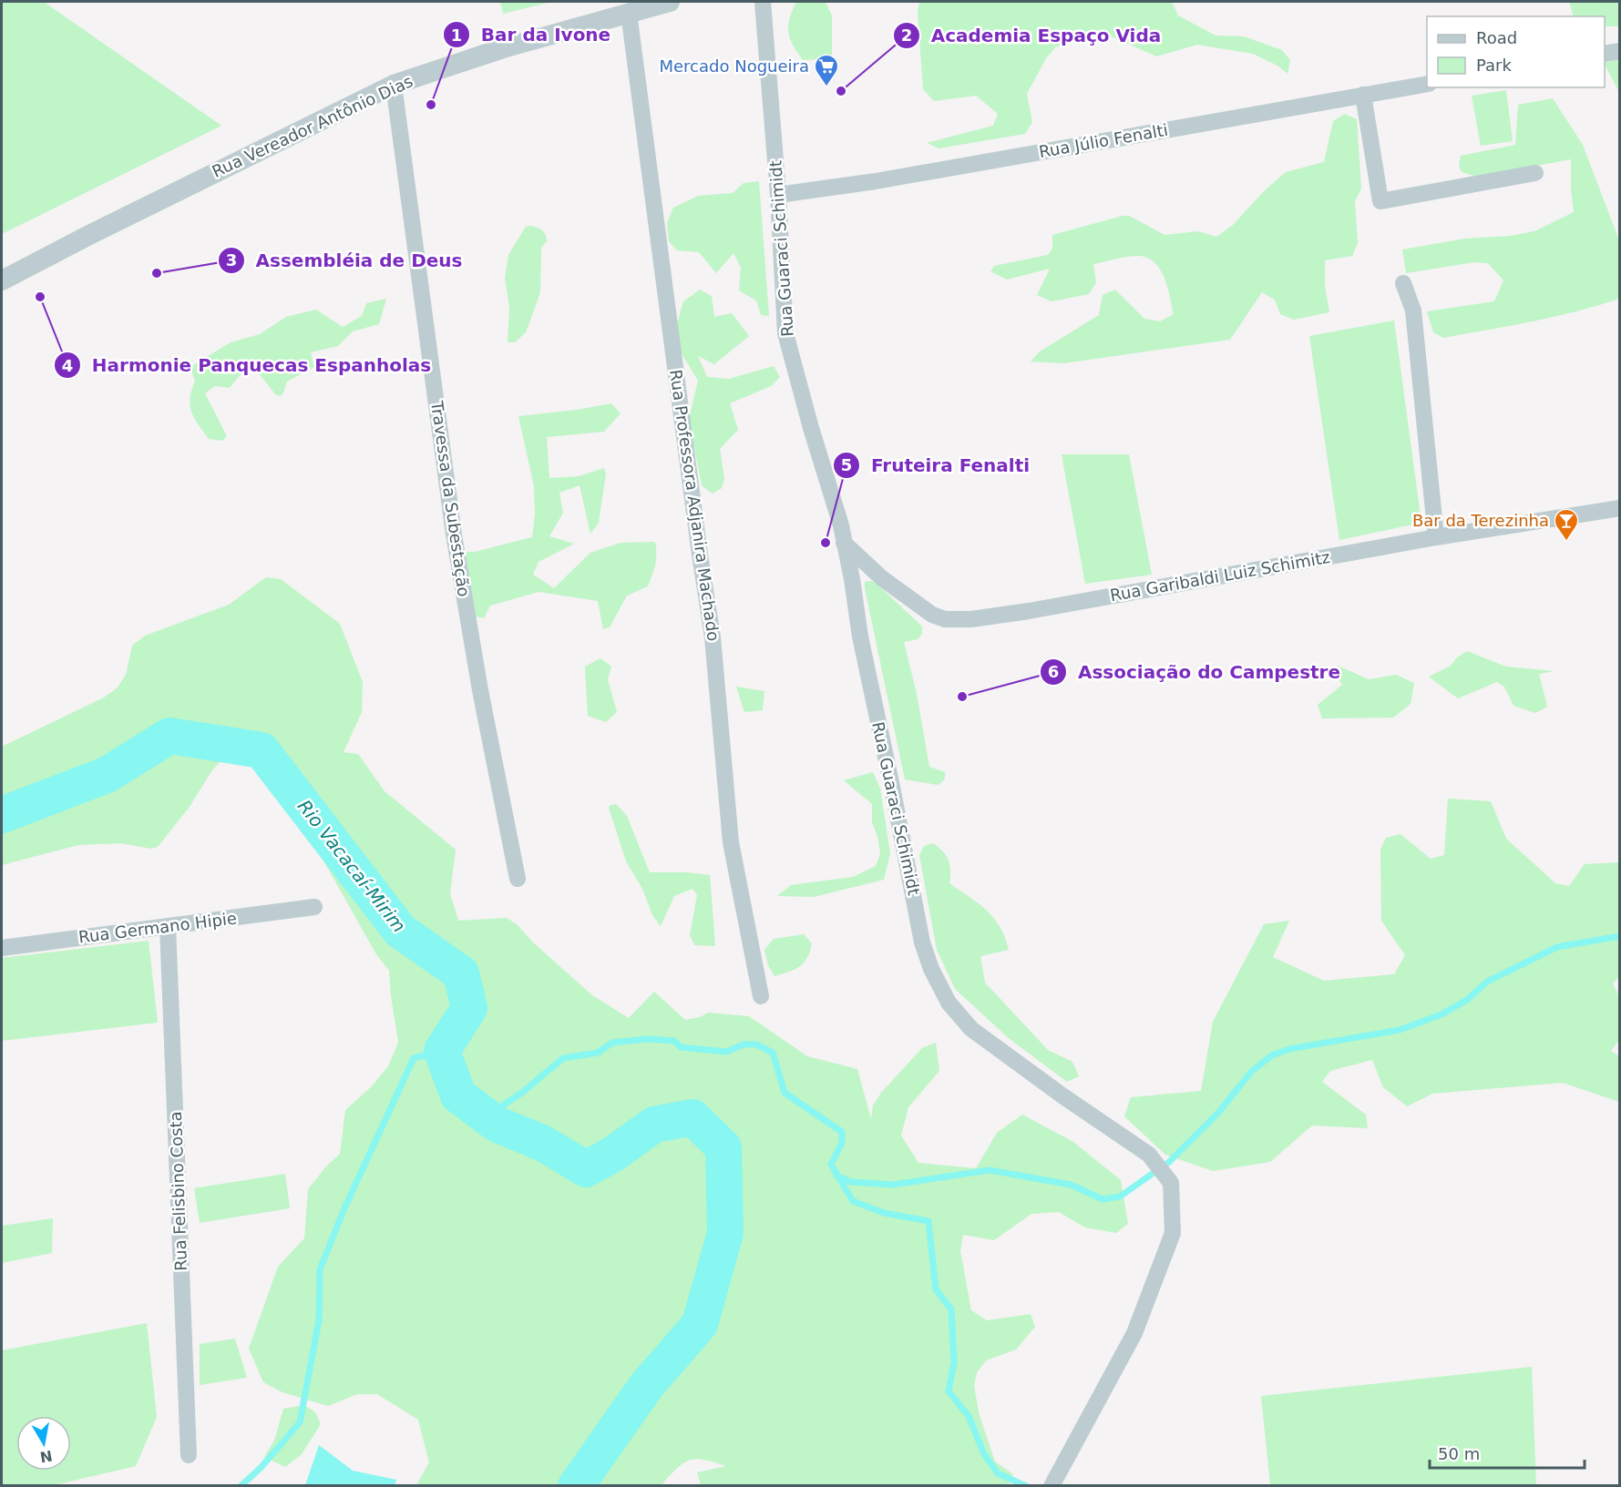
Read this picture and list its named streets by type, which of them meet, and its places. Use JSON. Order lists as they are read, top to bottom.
{
  "streets": {
    "street": [
      "Rua Vereador Antônio Dias",
      "Rua Júlio Fenalti",
      "Rua Guaraci Schimidt",
      "Travessa da Subestação",
      "Rua Professora Adjanira Machado",
      "Rua Garibaldi Luiz Schimitz",
      "Rua Germano Hipie",
      "Rua Felisbino Costa"
    ]
  },
  "crossings": [
    ["Rua Vereador Antônio Dias", "Travessa da Subestação"],
    ["Rua Vereador Antônio Dias", "Rua Professora Adjanira Machado"],
    ["Rua Júlio Fenalti", "Rua Guaraci Schimidt"],
    ["Rua Guaraci Schimidt", "Rua Garibaldi Luiz Schimitz"],
    ["Rua Germano Hipie", "Rua Felisbino Costa"]
  ],
  "water": ["Rio Vacacaí-Mirim"],
  "places": {
    "supermarket": ["Mercado Nogueira"],
    "other": [
      "Academia Espaço Vida",
      "Bar da Ivone",
      "Assembléia de Deus",
      "Harmonie Panquecas Espanholas",
      "Fruteira Fenalti",
      "Associação do Campestre"
    ],
    "bar": ["Bar da Terezinha"]
  },
  "legend": ["Road", "Park"],
  "scale_bar": "50 m",
  "north": "bottom"
}
